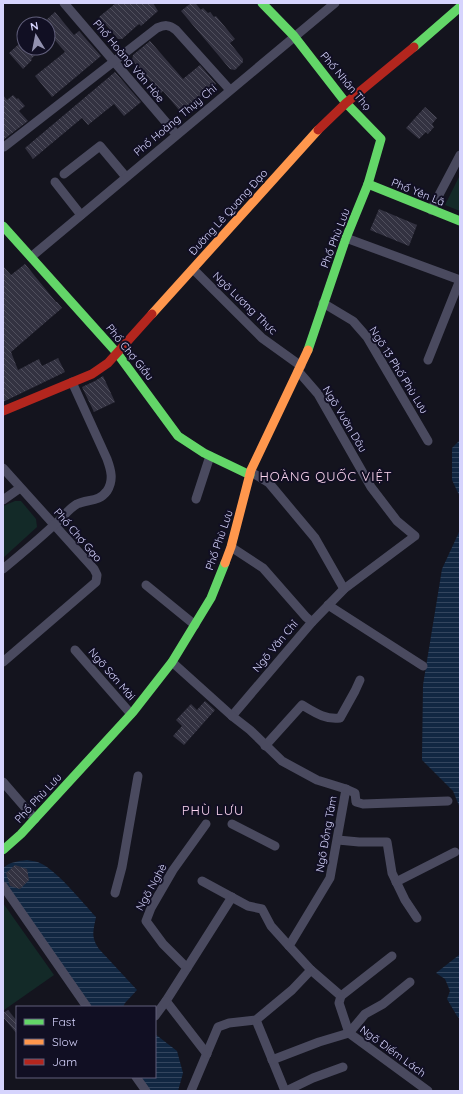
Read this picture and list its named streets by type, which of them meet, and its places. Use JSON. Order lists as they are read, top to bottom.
{
  "streets": {
    "main road": [
      "Phố Nhân Thọ",
      "Phố Yên Lã",
      "Đường Lê Quang Đạo",
      "Phố Phù Lưu",
      "Phố Chợ Giầu"
    ],
    "street": [
      "Phố Hoàng Văn Hòe",
      "Phố Hoàng Thụy Chi",
      "Ngõ Lương Thực",
      "Ngõ 13 Phố Phù Lưu",
      "Ngõ Vườn Dâu",
      "Phố Chợ Gạo",
      "Ngõ Văn Chỉ",
      "Ngõ Sơn Mài",
      "Ngõ Đồng Tâm",
      "Ngõ Nghè",
      "Ngõ Điếm Lách"
    ]
  },
  "crossings": [
    ["Phố Hoàng Văn Hòe", "Phố Hoàng Thụy Chi"],
    ["Phố Nhân Thọ", "Phố Hoàng Thụy Chi"],
    ["Phố Nhân Thọ", "Phố Yên Lã"],
    ["Phố Nhân Thọ", "Đường Lê Quang Đạo"],
    ["Phố Nhân Thọ", "Phố Phù Lưu"],
    ["Phố Hoàng Thụy Chi", "Phố Chợ Giầu"],
    ["Phố Yên Lã", "Phố Phù Lưu"],
    ["Đường Lê Quang Đạo", "Ngõ Lương Thực"],
    ["Đường Lê Quang Đạo", "Phố Chợ Giầu"],
    ["Phố Phù Lưu", "Ngõ Lương Thực"],
    ["Phố Phù Lưu", "Phố Chợ Giầu"],
    ["Phố Phù Lưu", "Ngõ 13 Phố Phù Lưu"],
    ["Phố Phù Lưu", "Ngõ Vườn Dâu"],
    ["Phố Phù Lưu", "Ngõ Văn Chỉ"],
    ["Phố Phù Lưu", "Ngõ Sơn Mài"],
    ["Phố Phù Lưu", "Ngõ Đồng Tâm"],
    ["Ngõ Lương Thực", "Ngõ Vườn Dâu"],
    ["Ngõ Văn Chỉ", "Ngõ Đồng Tâm"]
  ],
  "districts": ["HOÀNG QUỐC VIỆT", "PHÙ LƯU"],
  "legend": ["Fast", "Slow", "Jam"],
  "north": "top"
}
